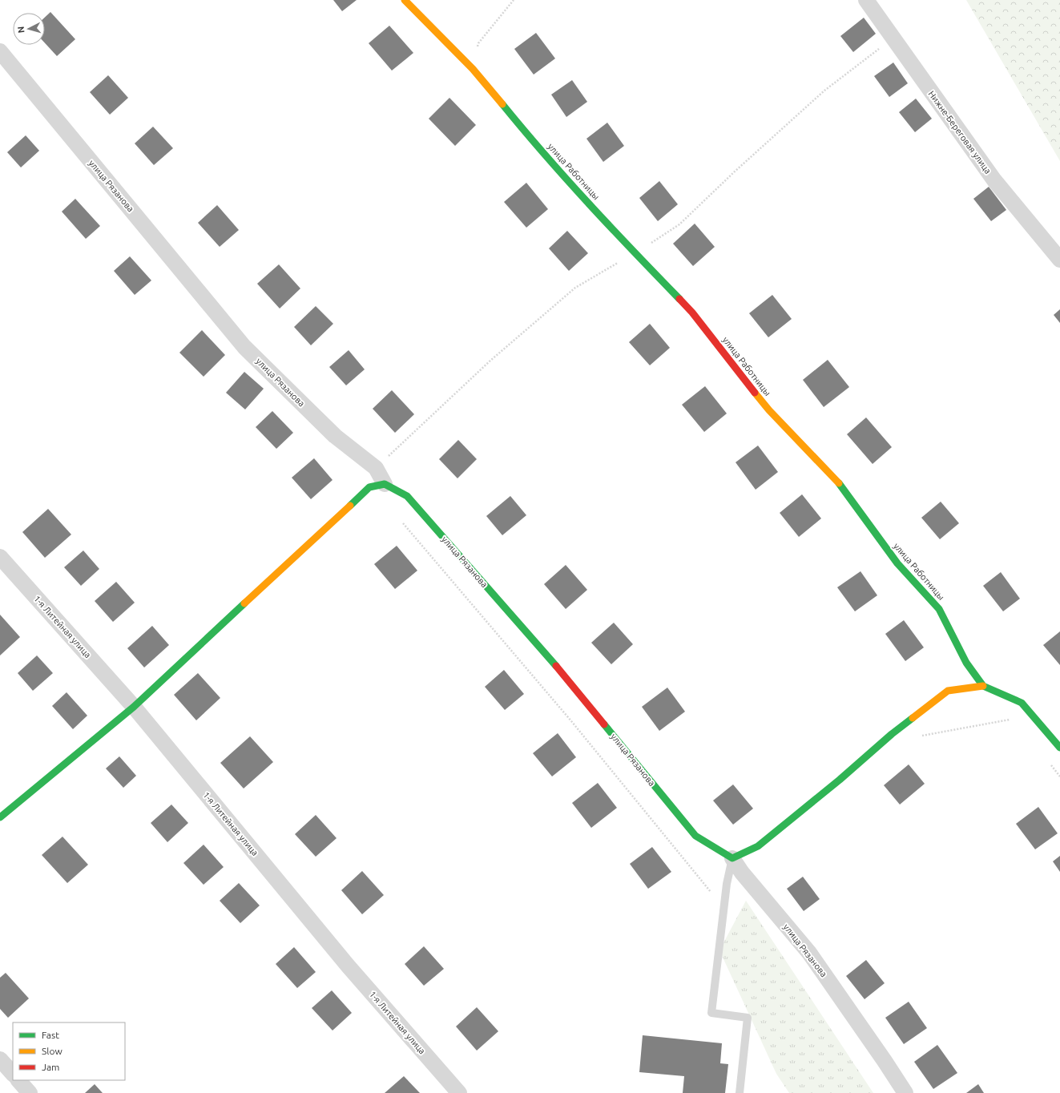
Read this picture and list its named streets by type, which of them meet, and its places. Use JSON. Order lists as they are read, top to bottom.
{
  "streets": {
    "street": [
      "Нижне-Береговая улица",
      "улица Работницы",
      "улица Рязанова",
      "1-я Литейная улица"
    ]
  },
  "legend": ["Fast", "Slow", "Jam"],
  "north": "left"
}
